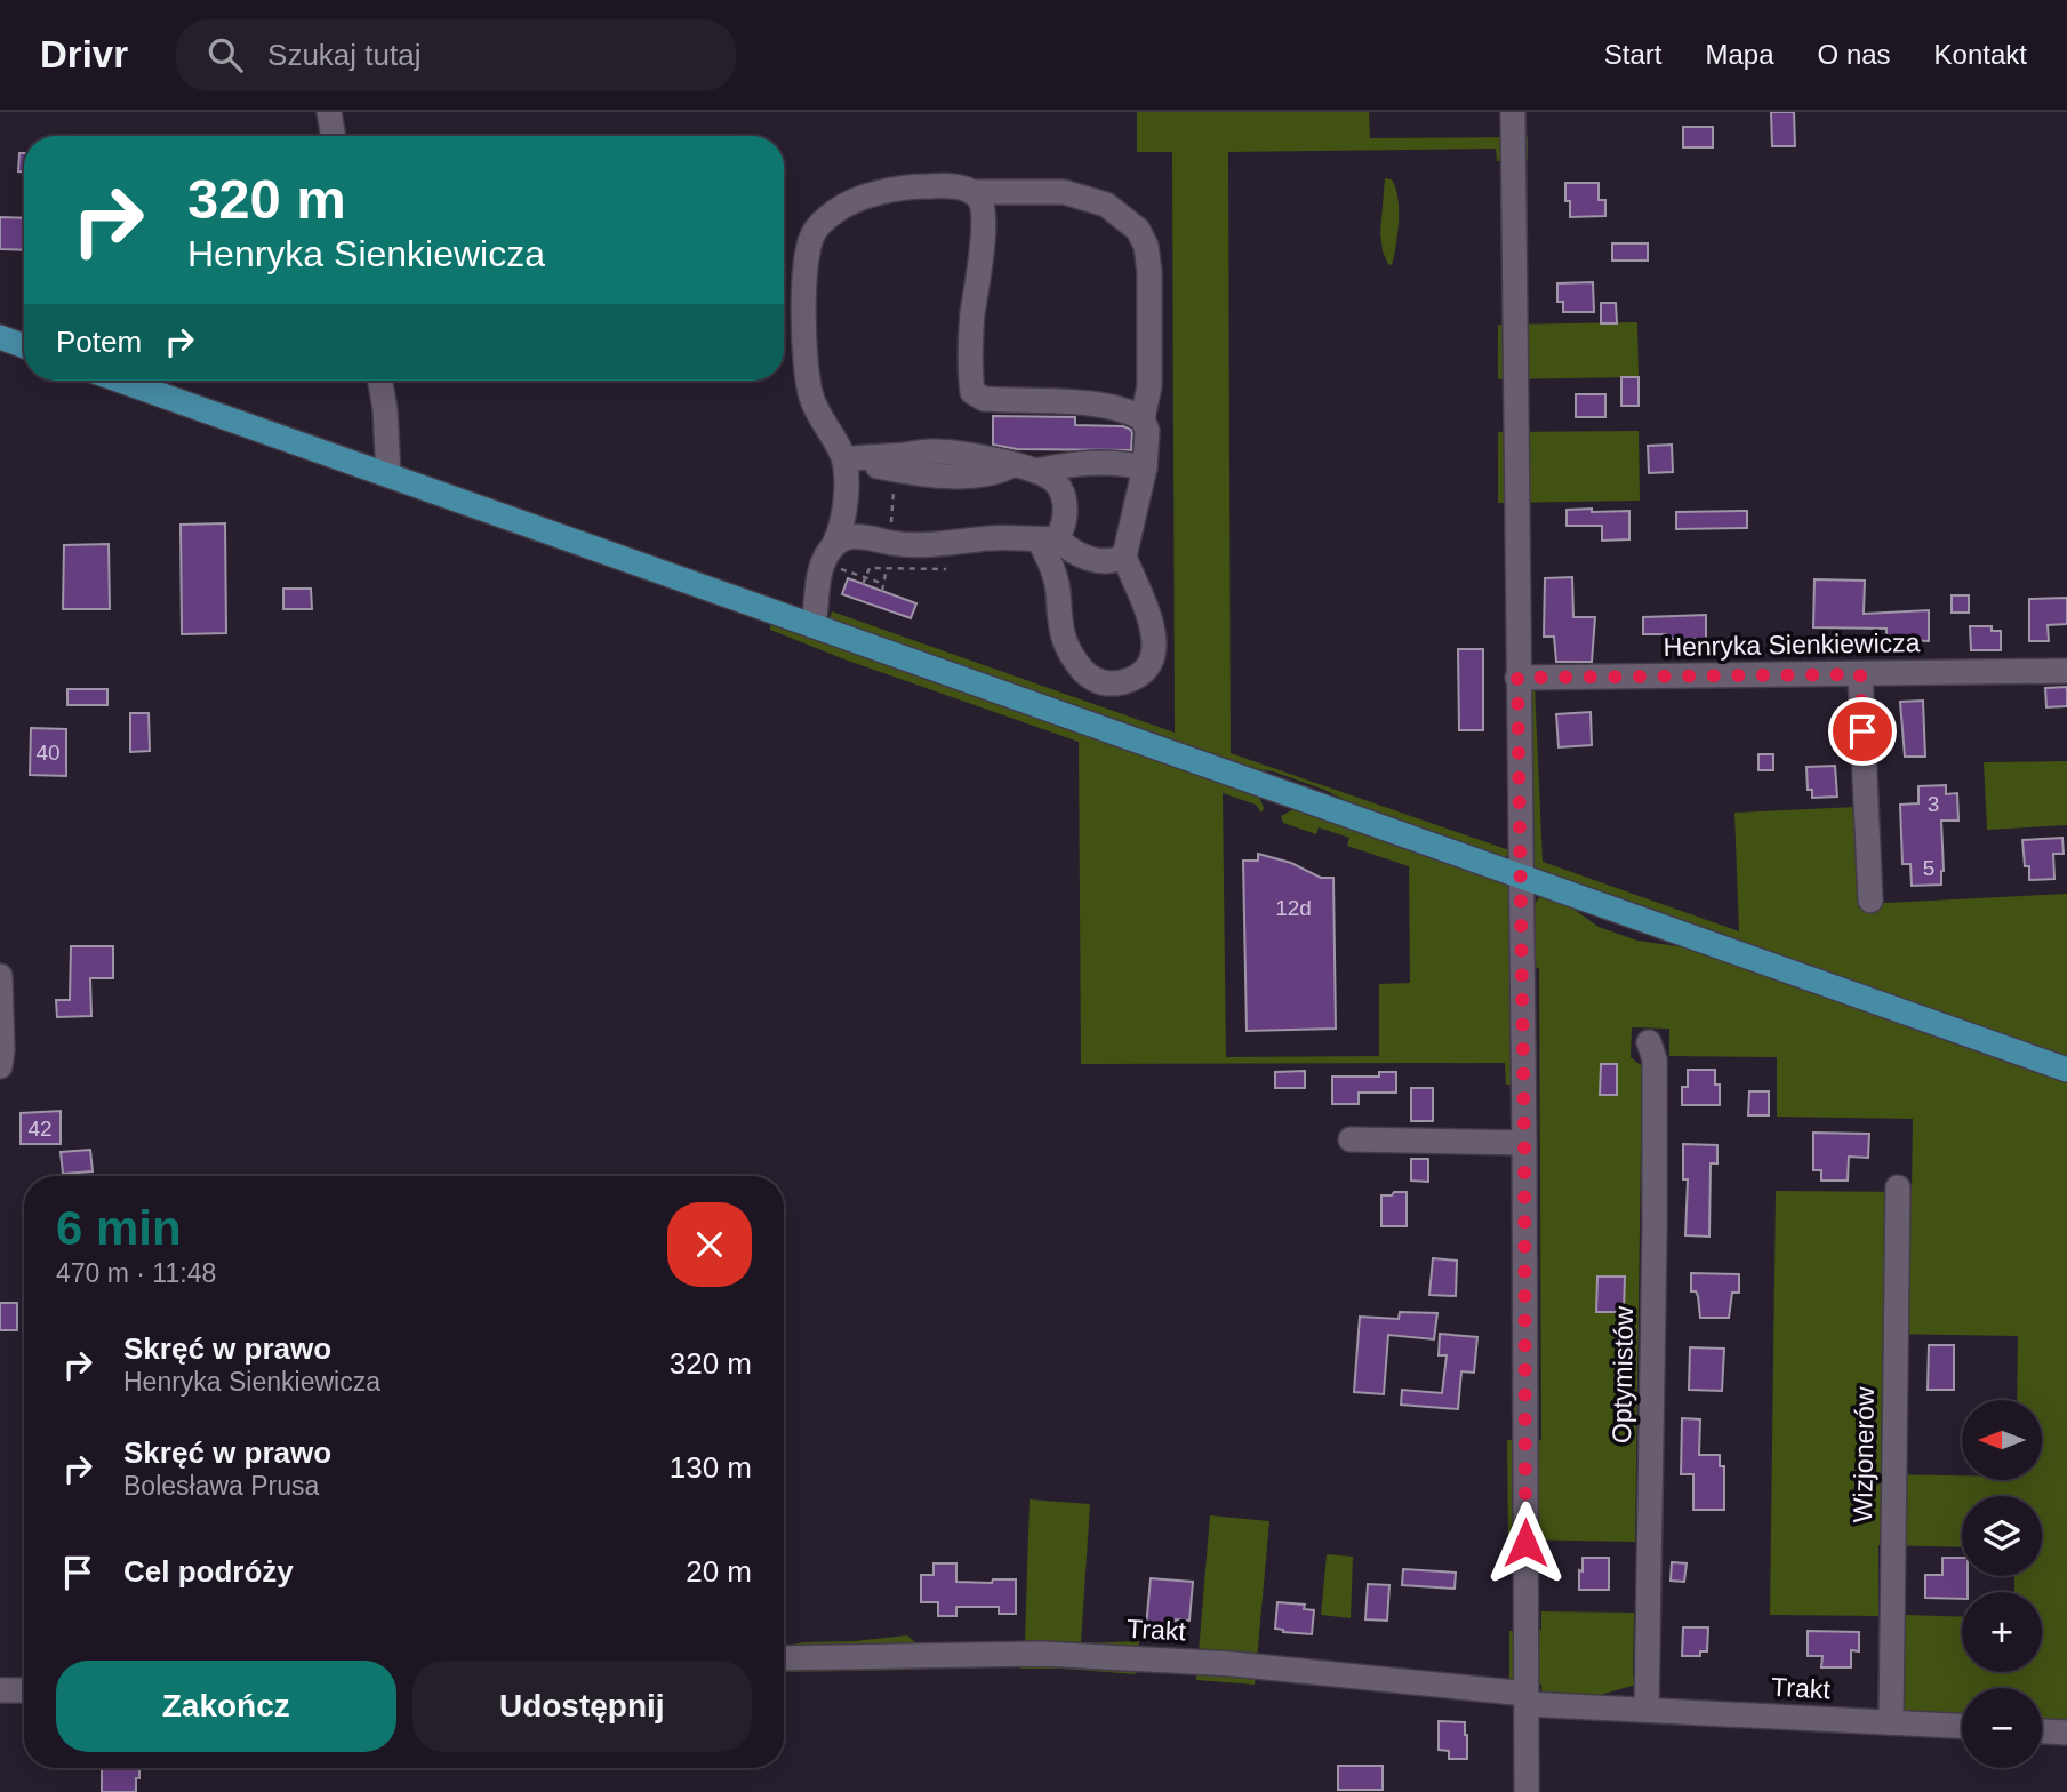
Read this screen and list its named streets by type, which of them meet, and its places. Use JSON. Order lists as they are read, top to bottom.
{
  "streets": {
    "street": [
      "Henryka Sienkiewicza",
      "Optymistów",
      "Wizjonerów",
      "Trakt"
    ]
  },
  "crossings": [
    ["Optymistów", "Trakt"],
    ["Wizjonerów", "Trakt"]
  ],
  "house_numbers": [
    "40",
    "3",
    "5",
    "12d",
    "42"
  ],
  "north": "left",
  "page": {
    "header": "Drivr",
    "search": "Szukaj tutaj",
    "nav": [
      "Start",
      "Mapa",
      "O nas",
      "Kontakt"
    ],
    "turn": ["320 m", "Henryka Sienkiewicza"],
    "then": "Potem",
    "heading": ["6 min", "470 m · 11:48"],
    "list": [
      {
        "name": "Skręć w prawo",
        "note": "Henryka Sienkiewicza",
        "value": "320 m"
      },
      {
        "name": "Skręć w prawo",
        "note": "Bolesława Prusa",
        "value": "130 m"
      },
      {
        "name": "Cel podróży",
        "value": "20 m"
      }
    ],
    "map_buttons": ["+", "−"],
    "buttons": ["Zakończ", "Udostępnij"]
  }
}
